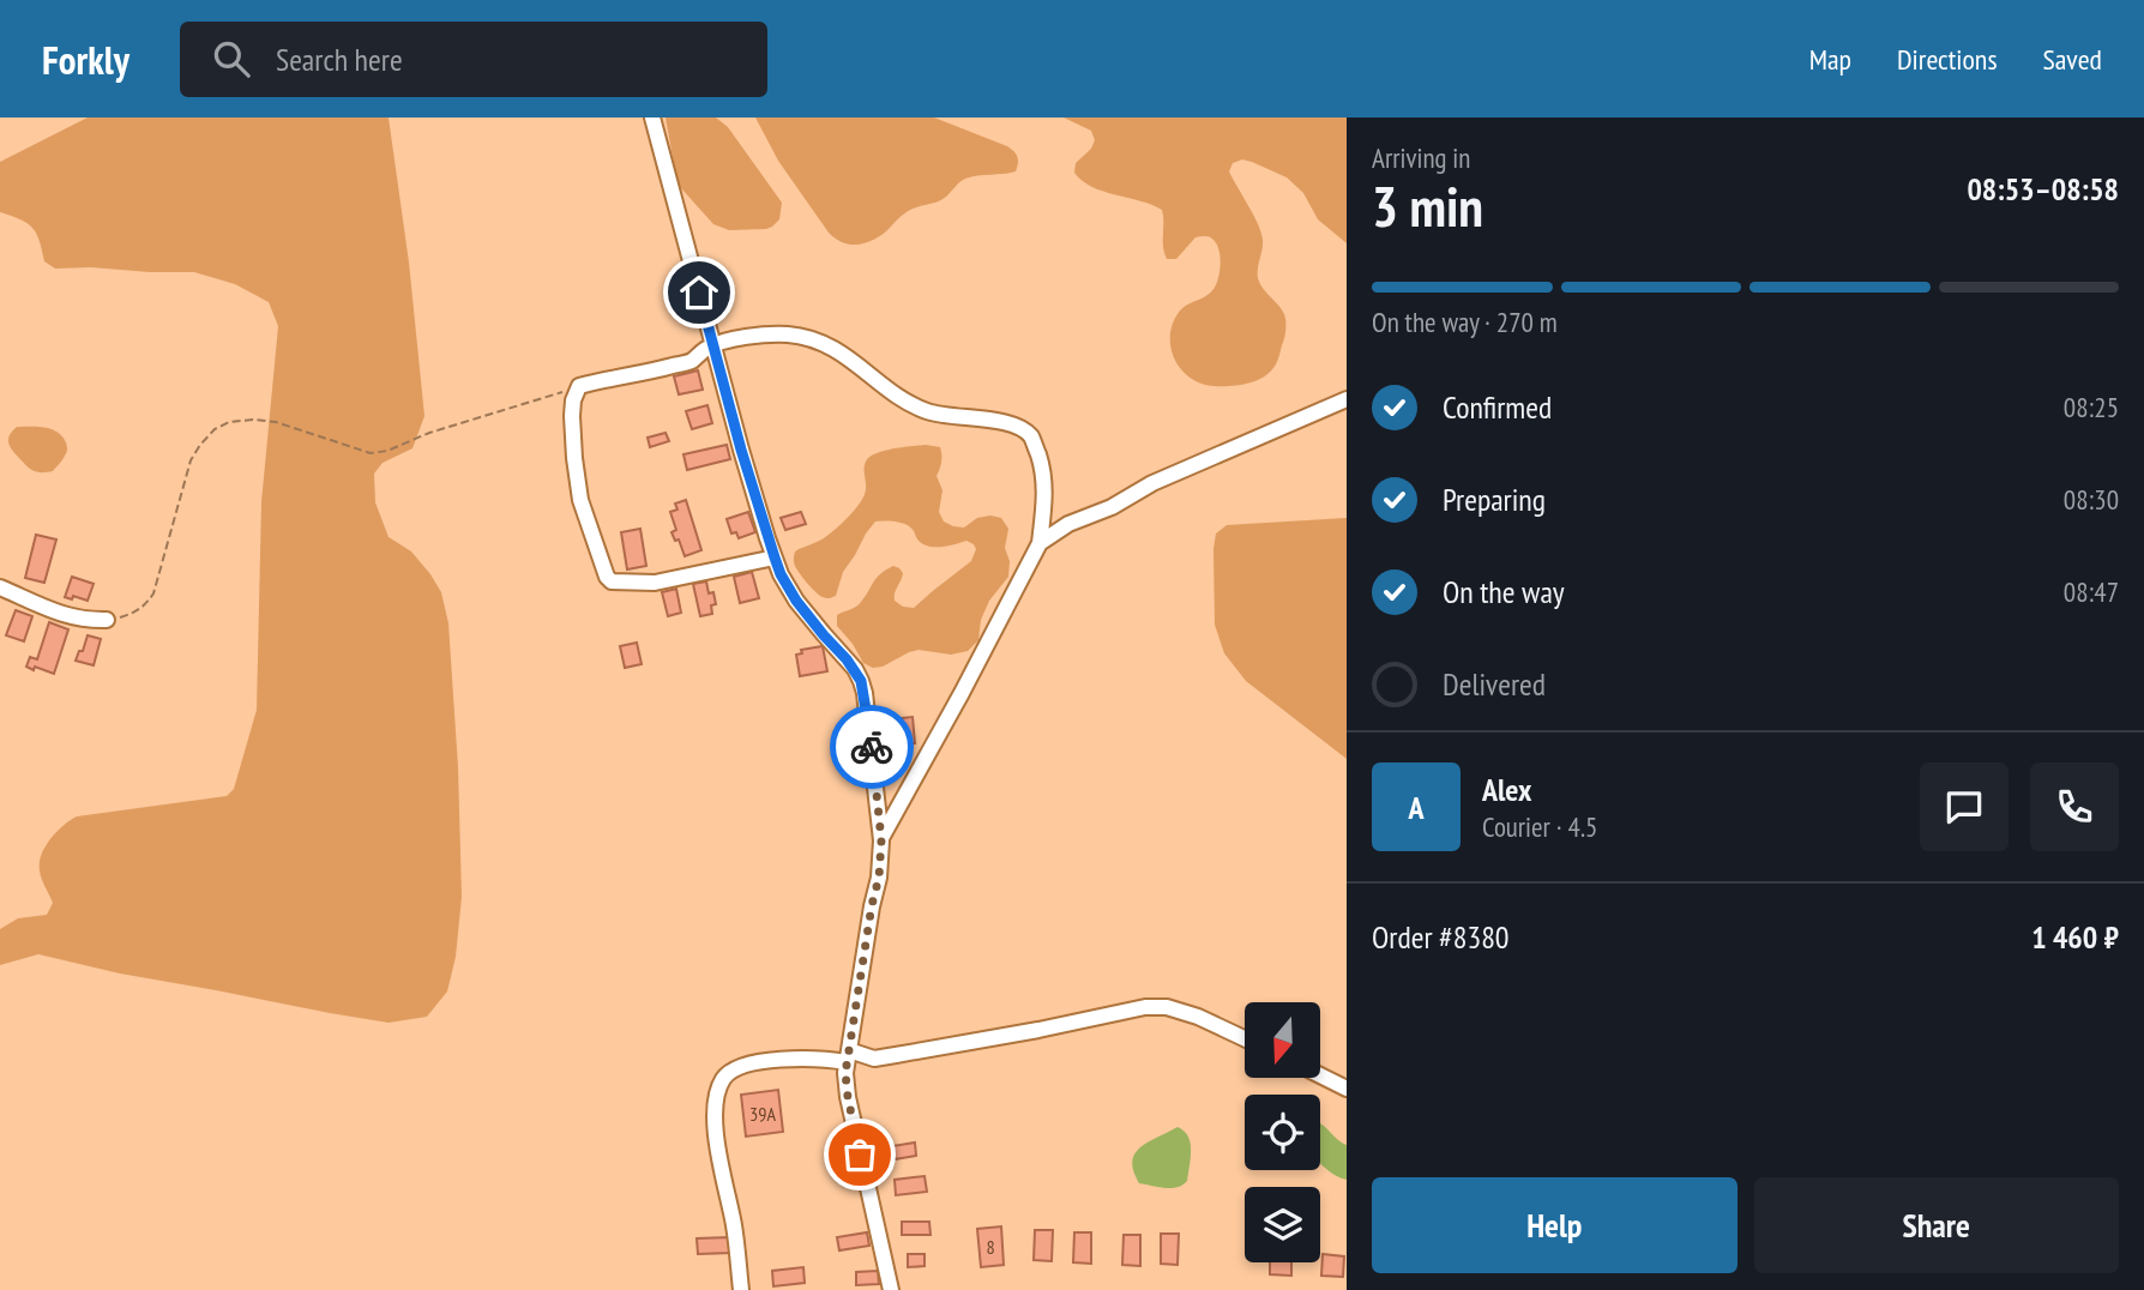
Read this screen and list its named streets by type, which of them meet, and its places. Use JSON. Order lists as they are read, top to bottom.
{
  "house_numbers": ["39A", "8"],
  "north": "bottom",
  "page": {
    "header": "Forkly",
    "search": "Search here",
    "nav": ["Map", "Directions", "Saved"],
    "heading": ["3 min", "Arriving in", "08:53–08:58"],
    "panel": [
      "Alex",
      "Courier · 4.5",
      "Order #8380",
      "1 460 ₽"
    ],
    "bar": "On the way · 270 m",
    "list": [
      ["Confirmed", "08:25"],
      ["Preparing", "08:30"],
      ["On the way", "08:47"],
      "Delivered"
    ],
    "round": "A",
    "buttons": ["Help", "Share"]
  }
}
